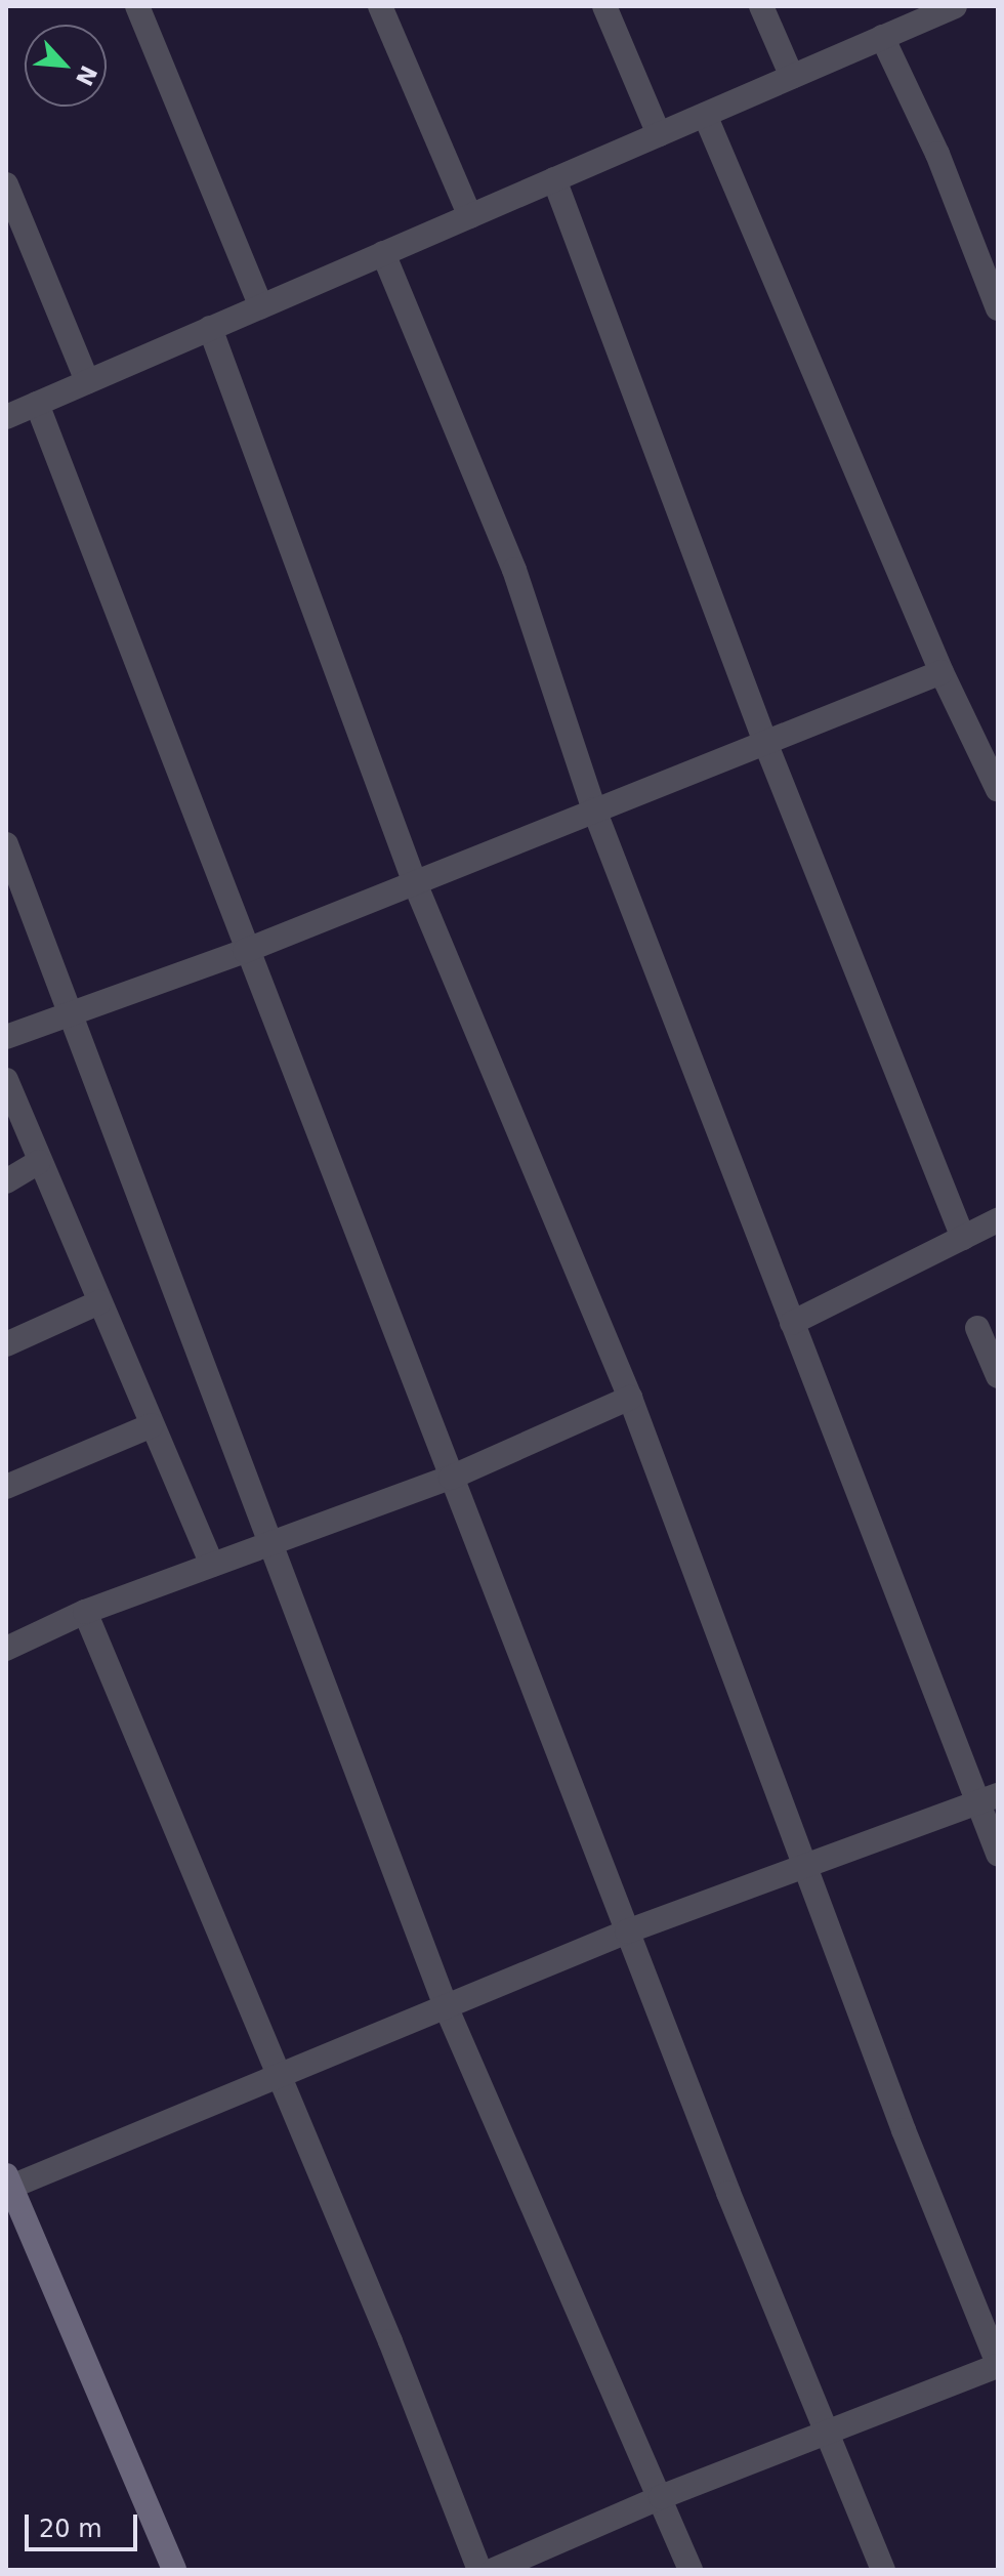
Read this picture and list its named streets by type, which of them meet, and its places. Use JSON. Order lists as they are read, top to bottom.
{
  "scale_bar": "20 m",
  "north": "bottom right"
}
